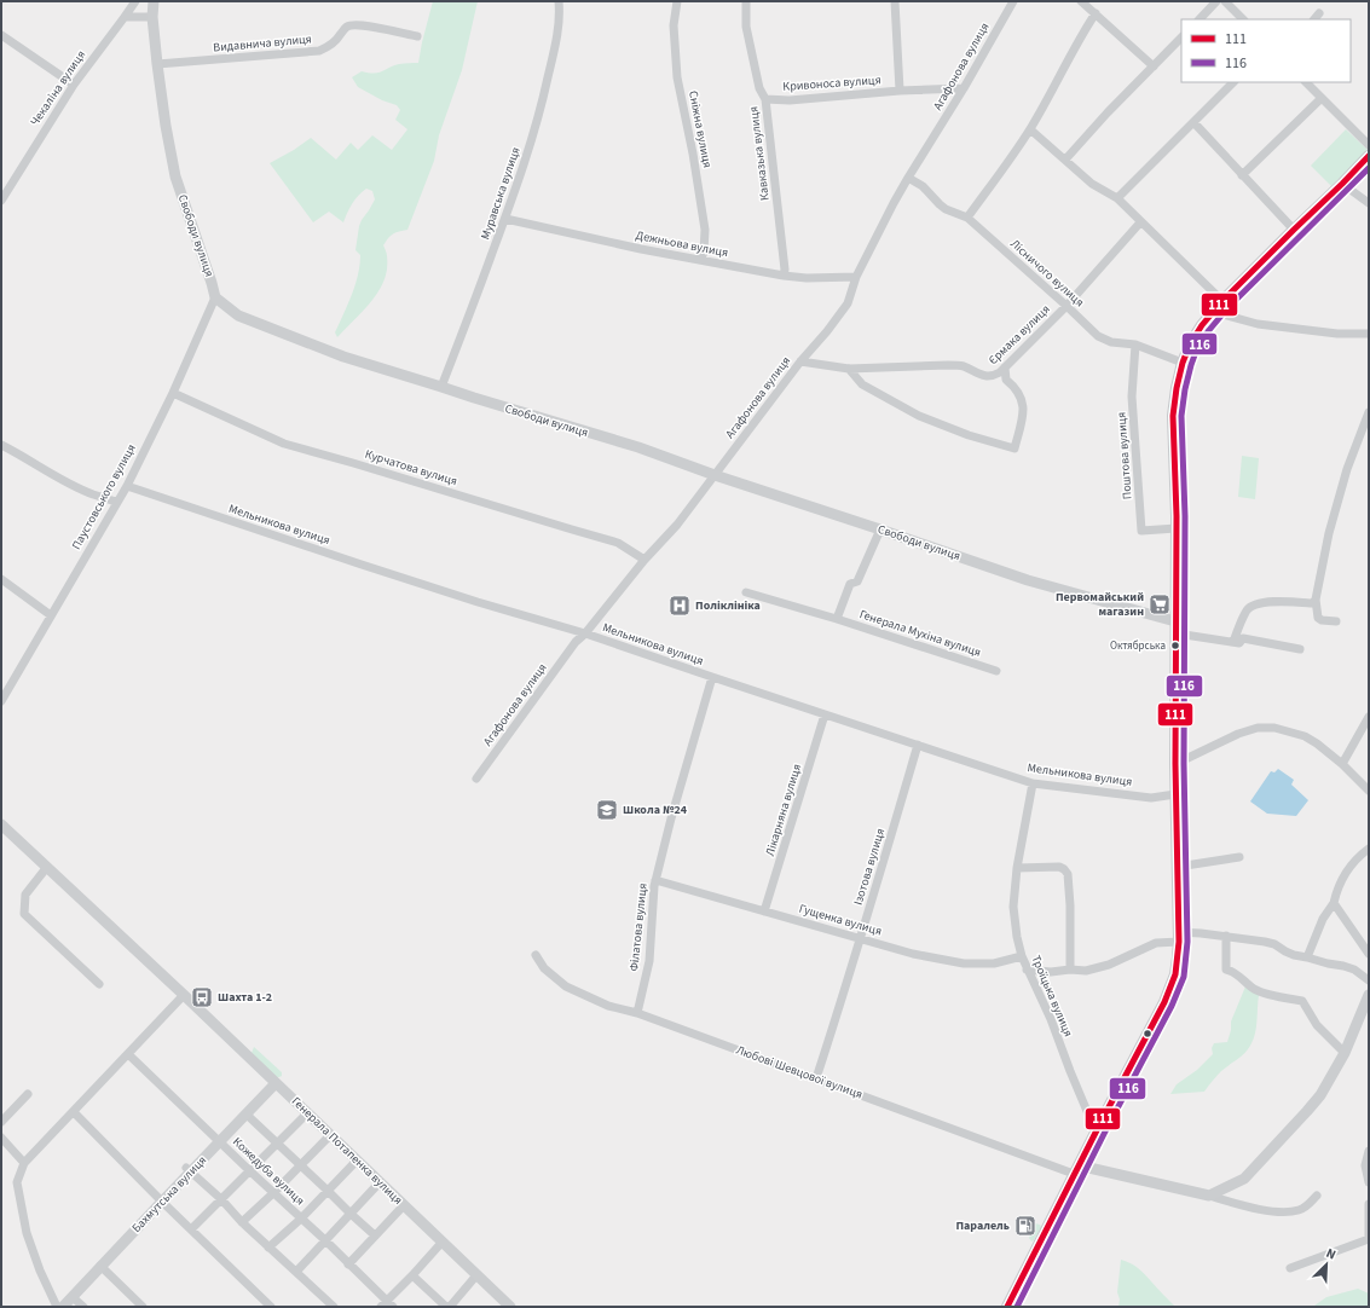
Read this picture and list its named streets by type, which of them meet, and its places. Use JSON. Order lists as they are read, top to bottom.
{
  "streets": {
    "street": [
      "Видавнича вулиця",
      "Агафонова вулиця",
      "Кривоноса вулиця",
      "Чекаліна вулиця",
      "Сніжна вулиця",
      "Кавказька вулиця",
      "Муравська вулиця",
      "Свободи вулиця",
      "Дежньова вулиця",
      "Лісничого вулиця",
      "Єрмака вулиця",
      "Поштова вулиця",
      "Курчатова вулиця",
      "Паустовського вулиця",
      "Мельникова вулиця",
      "Генерала Мухіна вулиця",
      "Лікарняна вулиця",
      "Ізотова вулиця",
      "Гущенка вулиця",
      "Філатова вулиця",
      "Троїцька вулиця",
      "Любові Шевцової вулиця",
      "Генерала Потапенка вулиця",
      "Кожедуба вулиця",
      "Бахмутська вулиця"
    ]
  },
  "crossings": [
    ["Видавнича вулиця", "Свободи вулиця"],
    ["Агафонова вулиця", "Кривоноса вулиця"],
    ["Агафонова вулиця", "Свободи вулиця"],
    ["Агафонова вулиця", "Дежньова вулиця"],
    ["Агафонова вулиця", "Лісничого вулиця"],
    ["Агафонова вулиця", "Єрмака вулиця"],
    ["Агафонова вулиця", "Курчатова вулиця"],
    ["Агафонова вулиця", "Мельникова вулиця"],
    ["Кривоноса вулиця", "Кавказька вулиця"],
    ["Сніжна вулиця", "Дежньова вулиця"],
    ["Кавказька вулиця", "Дежньова вулиця"],
    ["Муравська вулиця", "Свободи вулиця"],
    ["Муравська вулиця", "Дежньова вулиця"],
    ["Свободи вулиця", "Паустовського вулиця"],
    ["Лісничого вулиця", "Єрмака вулиця"],
    ["Лісничого вулиця", "Поштова вулиця"],
    ["Курчатова вулиця", "Паустовського вулиця"],
    ["Паустовського вулиця", "Мельникова вулиця"],
    ["Мельникова вулиця", "Лікарняна вулиця"],
    ["Мельникова вулиця", "Ізотова вулиця"],
    ["Мельникова вулиця", "Філатова вулиця"],
    ["Мельникова вулиця", "Троїцька вулиця"],
    ["Лікарняна вулиця", "Гущенка вулиця"],
    ["Ізотова вулиця", "Гущенка вулиця"],
    ["Ізотова вулиця", "Любові Шевцової вулиця"],
    ["Гущенка вулиця", "Філатова вулиця"],
    ["Гущенка вулиця", "Троїцька вулиця"],
    ["Філатова вулиця", "Любові Шевцової вулиця"],
    ["Генерала Потапенка вулиця", "Бахмутська вулиця"],
    ["Кожедуба вулиця", "Бахмутська вулиця"]
  ],
  "places": {
    "supermarket": ["Первомайський магазин"],
    "hospital": ["Поліклініка"],
    "other": ["Октябрська"],
    "school or university": ["Школа №24"],
    "bus stop": ["Шахта 1-2"],
    "fuel station": ["Паралель"]
  },
  "lines": ["transit line 111", "transit line 116"],
  "legend": ["111", "116"],
  "north": "top right"
}
